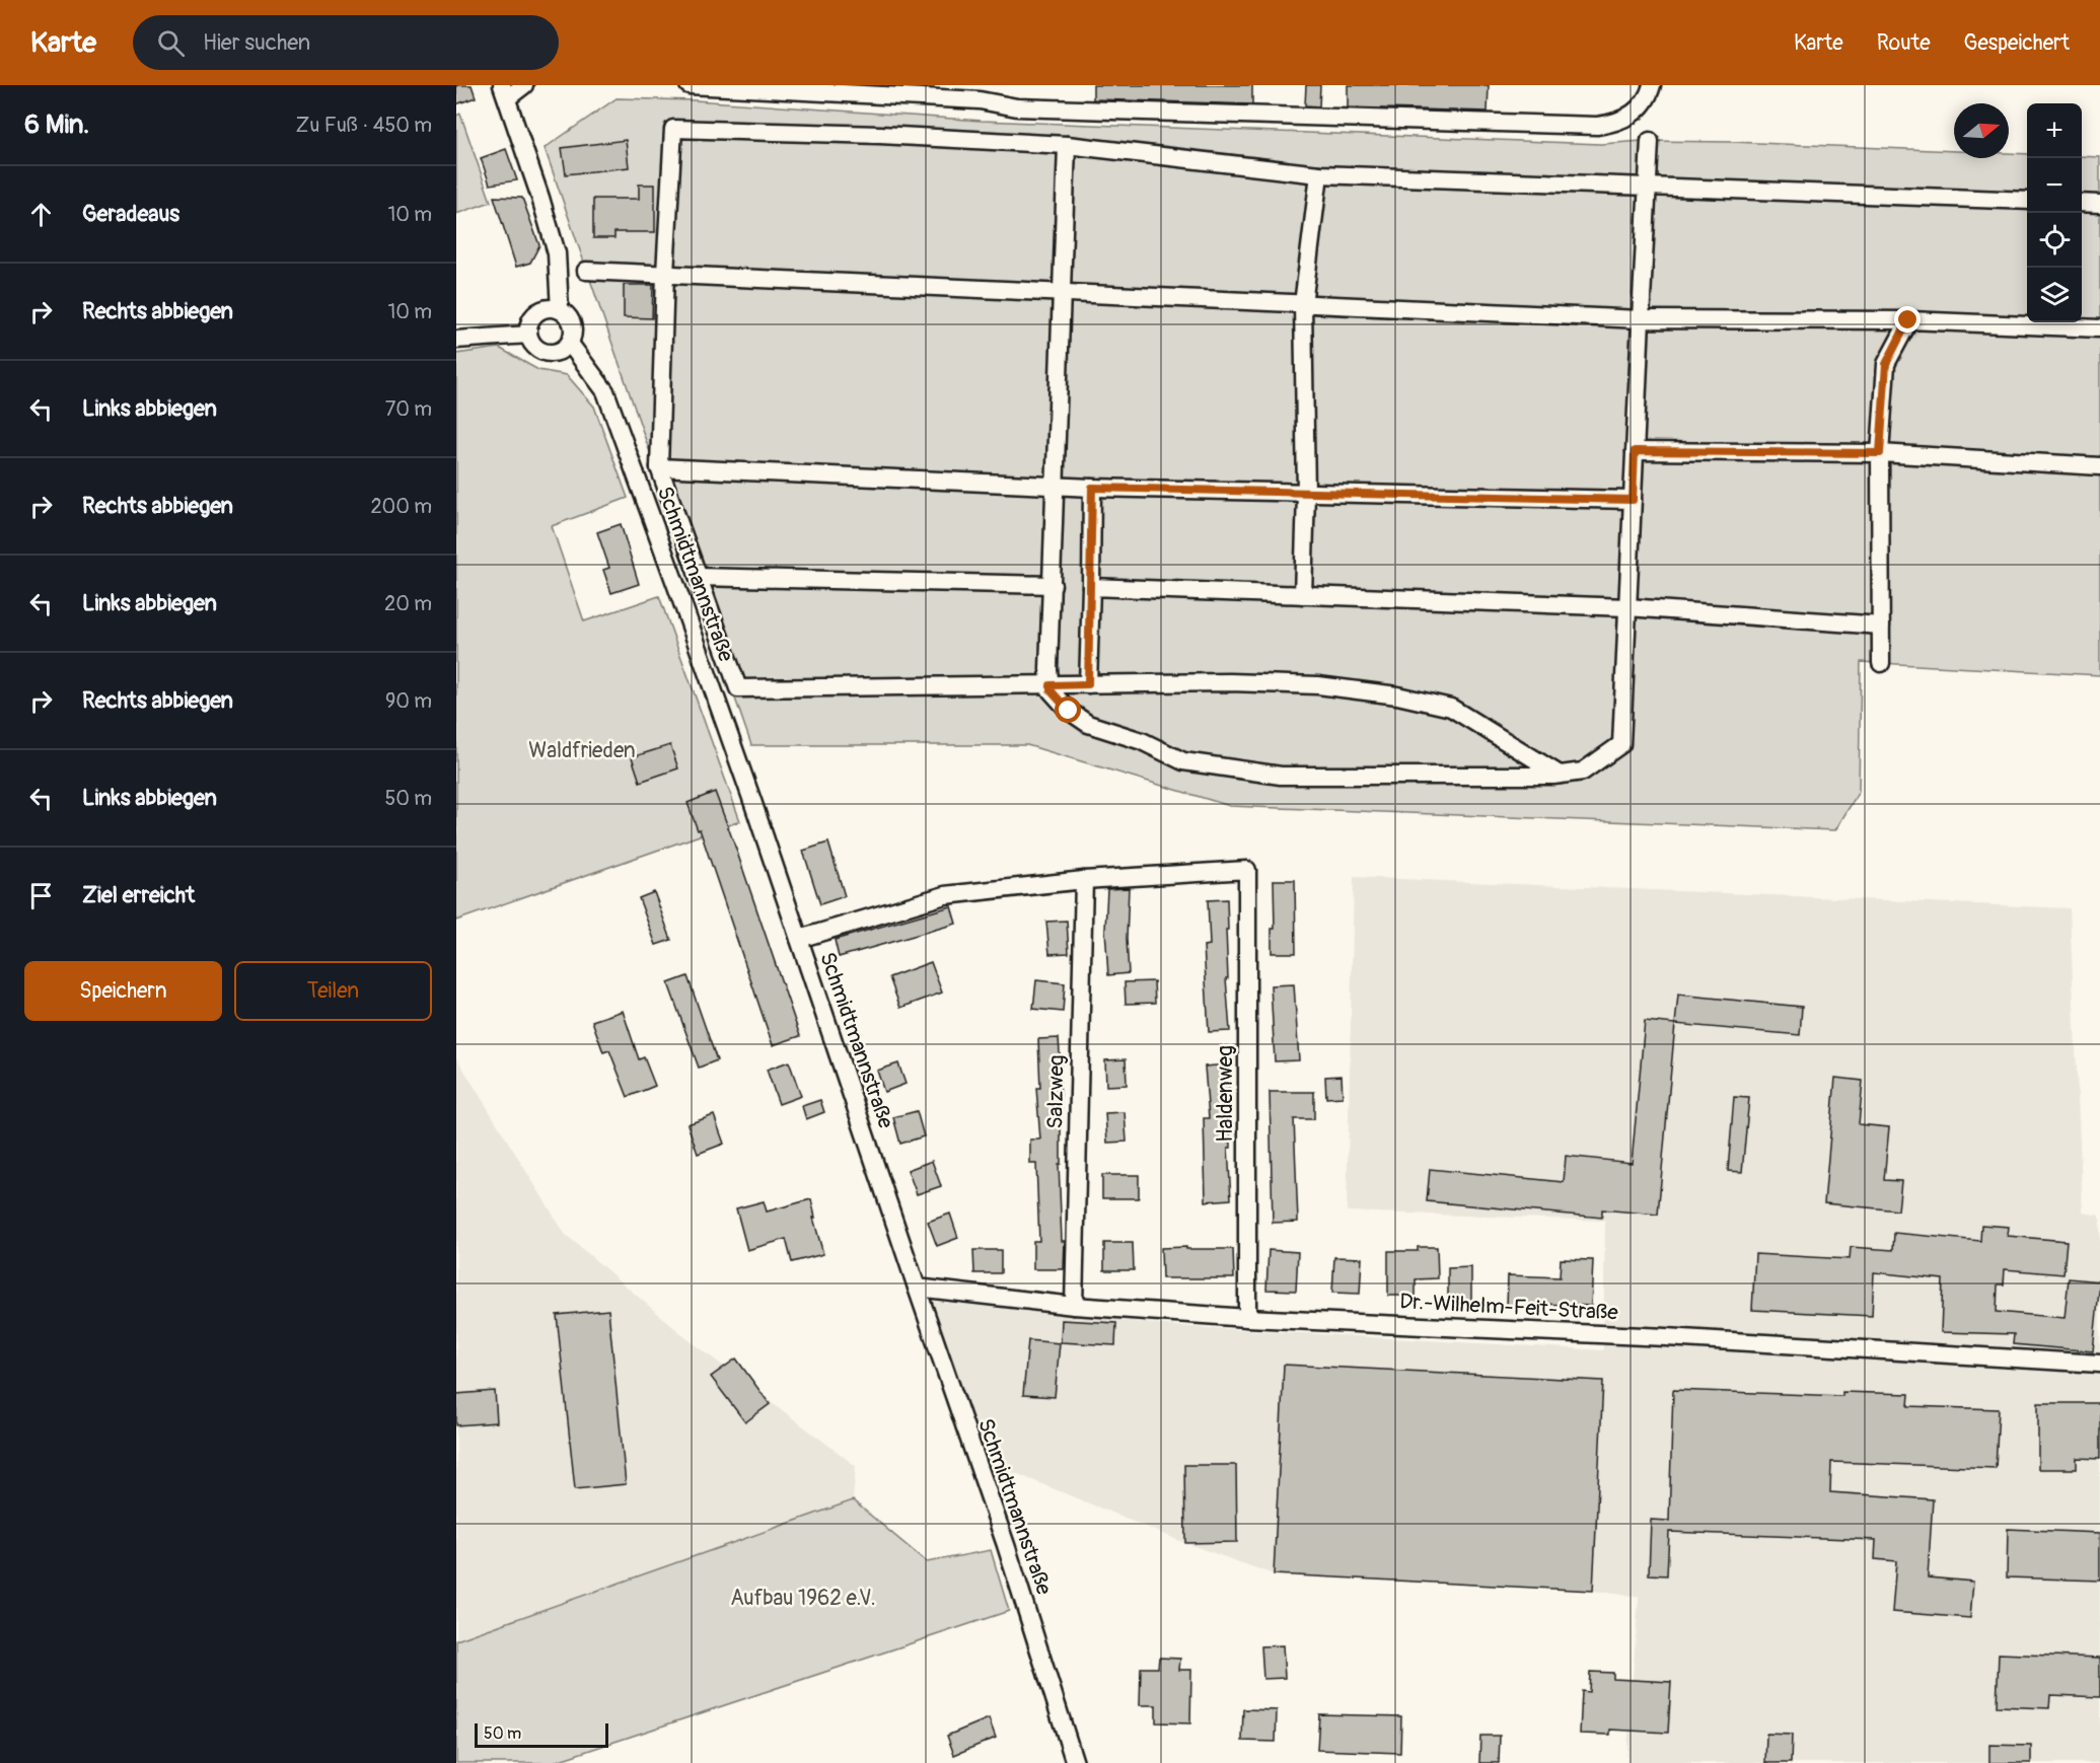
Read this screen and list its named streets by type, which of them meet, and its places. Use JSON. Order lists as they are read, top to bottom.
{
  "streets": {
    "street": [
      "Schmidtmannstraße",
      "Salzweg",
      "Haldenweg",
      "Dr.-Wilhelm-Feit-Straße"
    ]
  },
  "crossings": [
    ["Schmidtmannstraße", "Dr.-Wilhelm-Feit-Straße"],
    ["Salzweg", "Haldenweg"],
    ["Salzweg", "Dr.-Wilhelm-Feit-Straße"],
    ["Haldenweg", "Dr.-Wilhelm-Feit-Straße"]
  ],
  "parks": ["Waldfrieden", "Aufbau 1962 e.V."],
  "scale_bar": "50 m",
  "north": "right",
  "page": {
    "header": "Karte",
    "search": "Hier suchen",
    "nav": ["Karte", "Route", "Gespeichert"],
    "heading": ["6 Min.", "Zu Fuß · 450 m"],
    "map_buttons": ["+", "−"],
    "list": [
      ["Geradeaus", "10 m"],
      ["Rechts abbiegen", "10 m"],
      ["Links abbiegen", "70 m"],
      ["Rechts abbiegen", "200 m"],
      ["Links abbiegen", "20 m"],
      ["Rechts abbiegen", "90 m"],
      ["Links abbiegen", "50 m"],
      "Ziel erreicht"
    ],
    "buttons": ["Speichern", "Teilen"],
    "scale": "50 m"
  }
}
